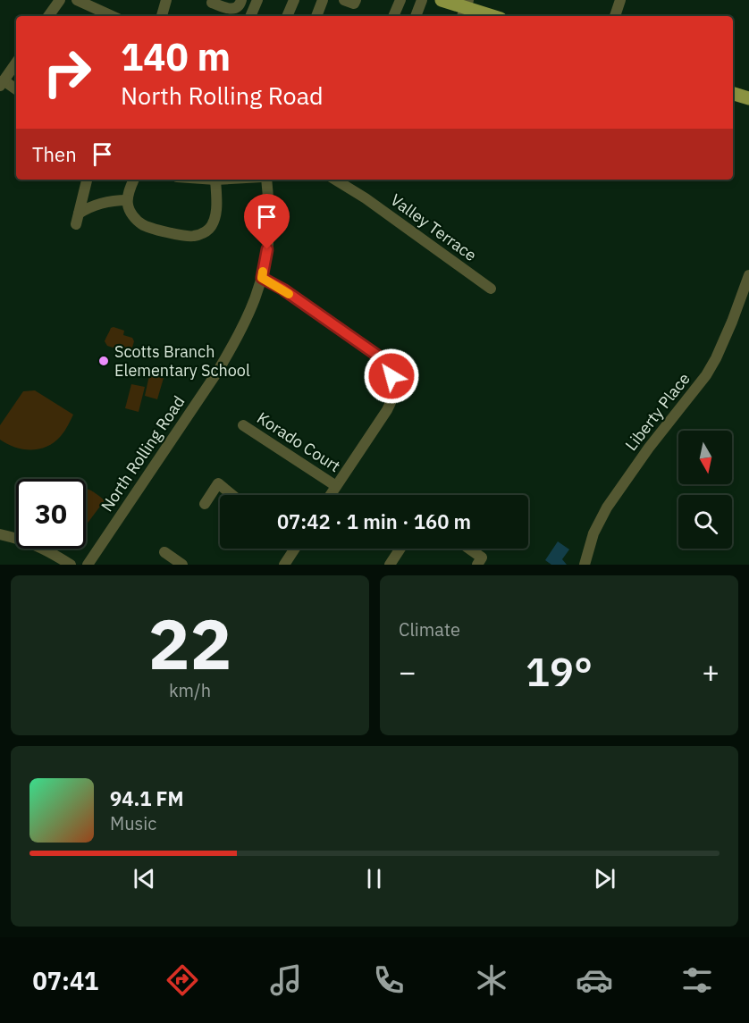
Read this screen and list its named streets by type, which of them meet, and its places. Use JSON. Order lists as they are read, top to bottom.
{
  "streets": {
    "street": [
      "Valley Terrace",
      "Liberty Place",
      "Korado Court",
      "North Rolling Road"
    ]
  },
  "places": ["Scotts Branch Elementary School"],
  "north": "bottom",
  "page": {
    "turn": ["140 m", "North Rolling Road"],
    "then": "Then",
    "limit": "30",
    "trip": "07:42 · 1 min · 160 m",
    "tile": [
      ["22", "km/h"],
      "Climate"
    ],
    "heat": ["−", "19°", "+"],
    "song": ["94.1 FM", "Music"],
    "tabs": "07:41"
  }
}
